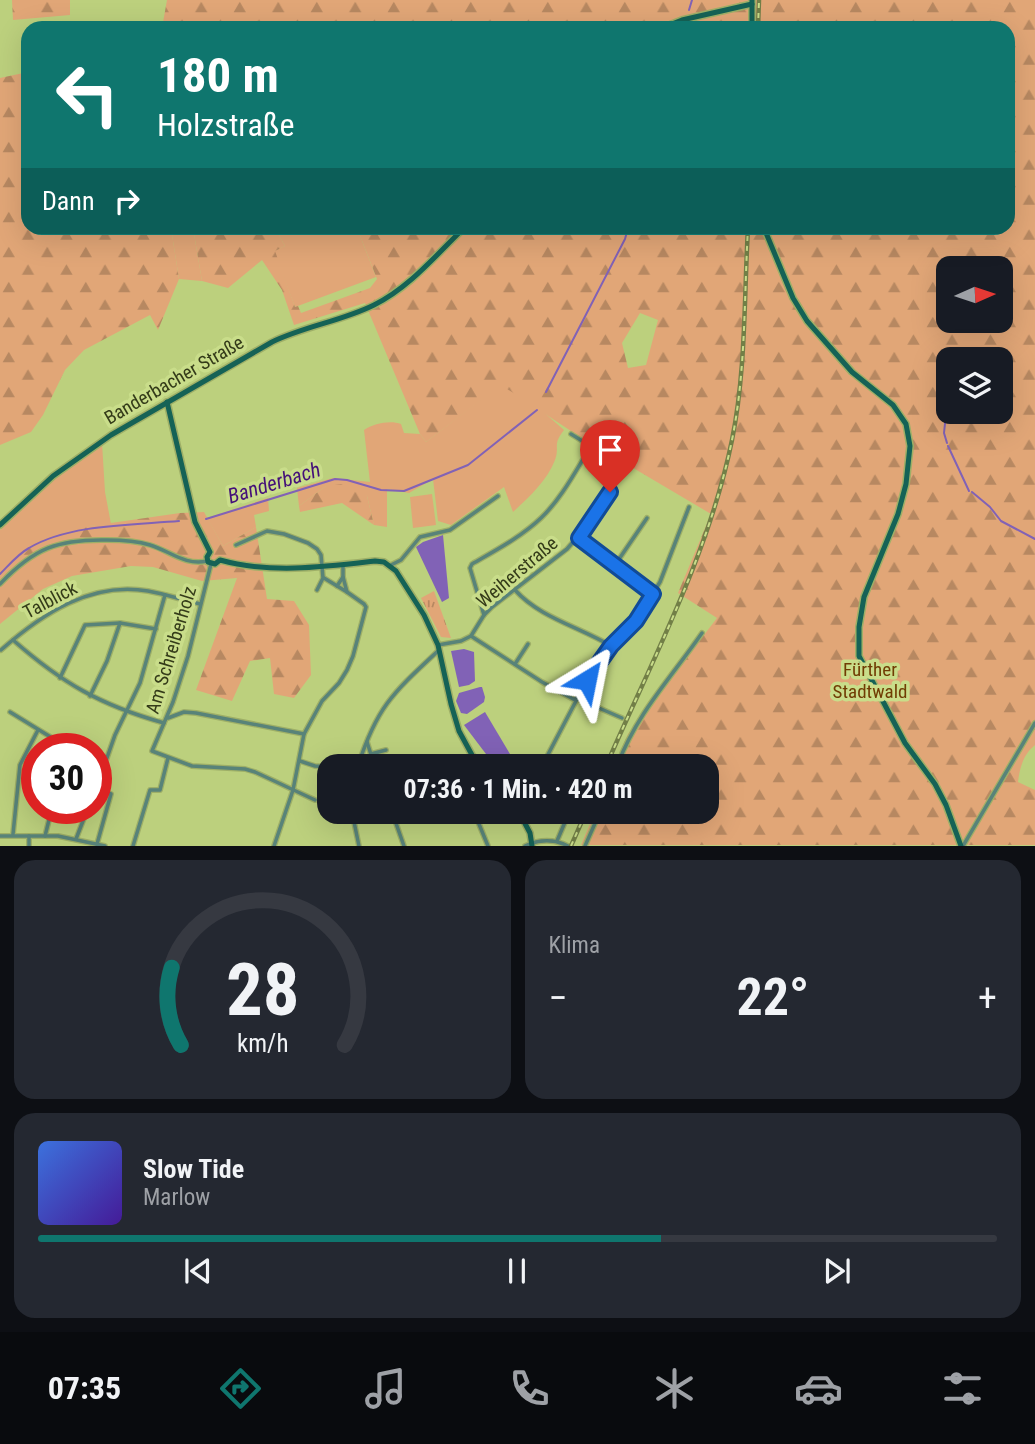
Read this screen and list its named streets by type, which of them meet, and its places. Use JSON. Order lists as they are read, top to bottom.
{
  "streets": {
    "street": [
      "Banderbacher Straße",
      "Weiherstraße",
      "Talblick",
      "Am Schreiberholz"
    ]
  },
  "crossings": [
    ["Talblick", "Am Schreiberholz"]
  ],
  "water": ["Banderbach"],
  "parks": ["Fürther Stadtwald"],
  "north": "right",
  "page": {
    "turn": ["180 m", "Holzstraße"],
    "then": "Dann",
    "limit": "30",
    "trip": "07:36 · 1 Min. · 420 m",
    "tile": "Klima",
    "heat": ["−", "22°", "+"],
    "song": ["Slow Tide", "Marlow"],
    "tabs": "07:35",
    "gauge": ["28", "km/h"]
  }
}
